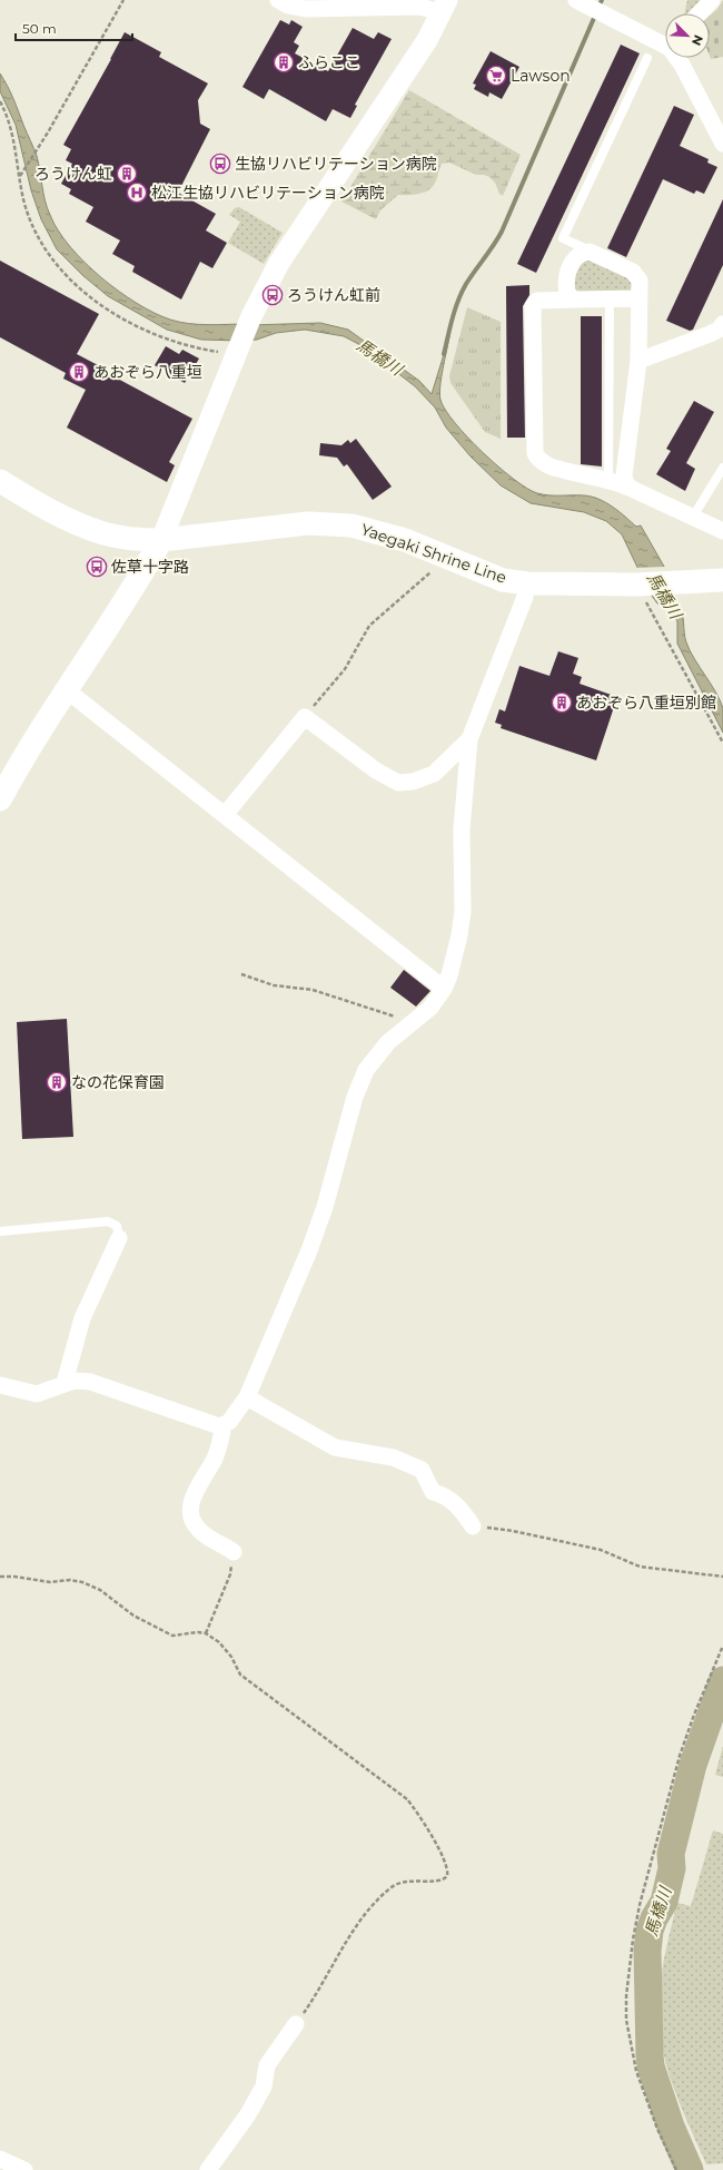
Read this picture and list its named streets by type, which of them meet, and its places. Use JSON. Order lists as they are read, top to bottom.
{
  "streets": {
    "main road": ["Yaegaki Shrine Line"]
  },
  "water": ["馬橋川"],
  "places": {
    "building": [
      "ふらここ",
      "ろうけん虹",
      "あおぞら八重垣",
      "あおぞら八重垣別館",
      "なの花保育園"
    ],
    "supermarket": ["Lawson"],
    "bus stop": ["生協リハビリテーション病院", "ろうけん虹前", "佐草十字路"],
    "hospital": ["松江生協リハビリテーション病院"]
  },
  "scale_bar": "50 m",
  "north": "bottom right"
}
